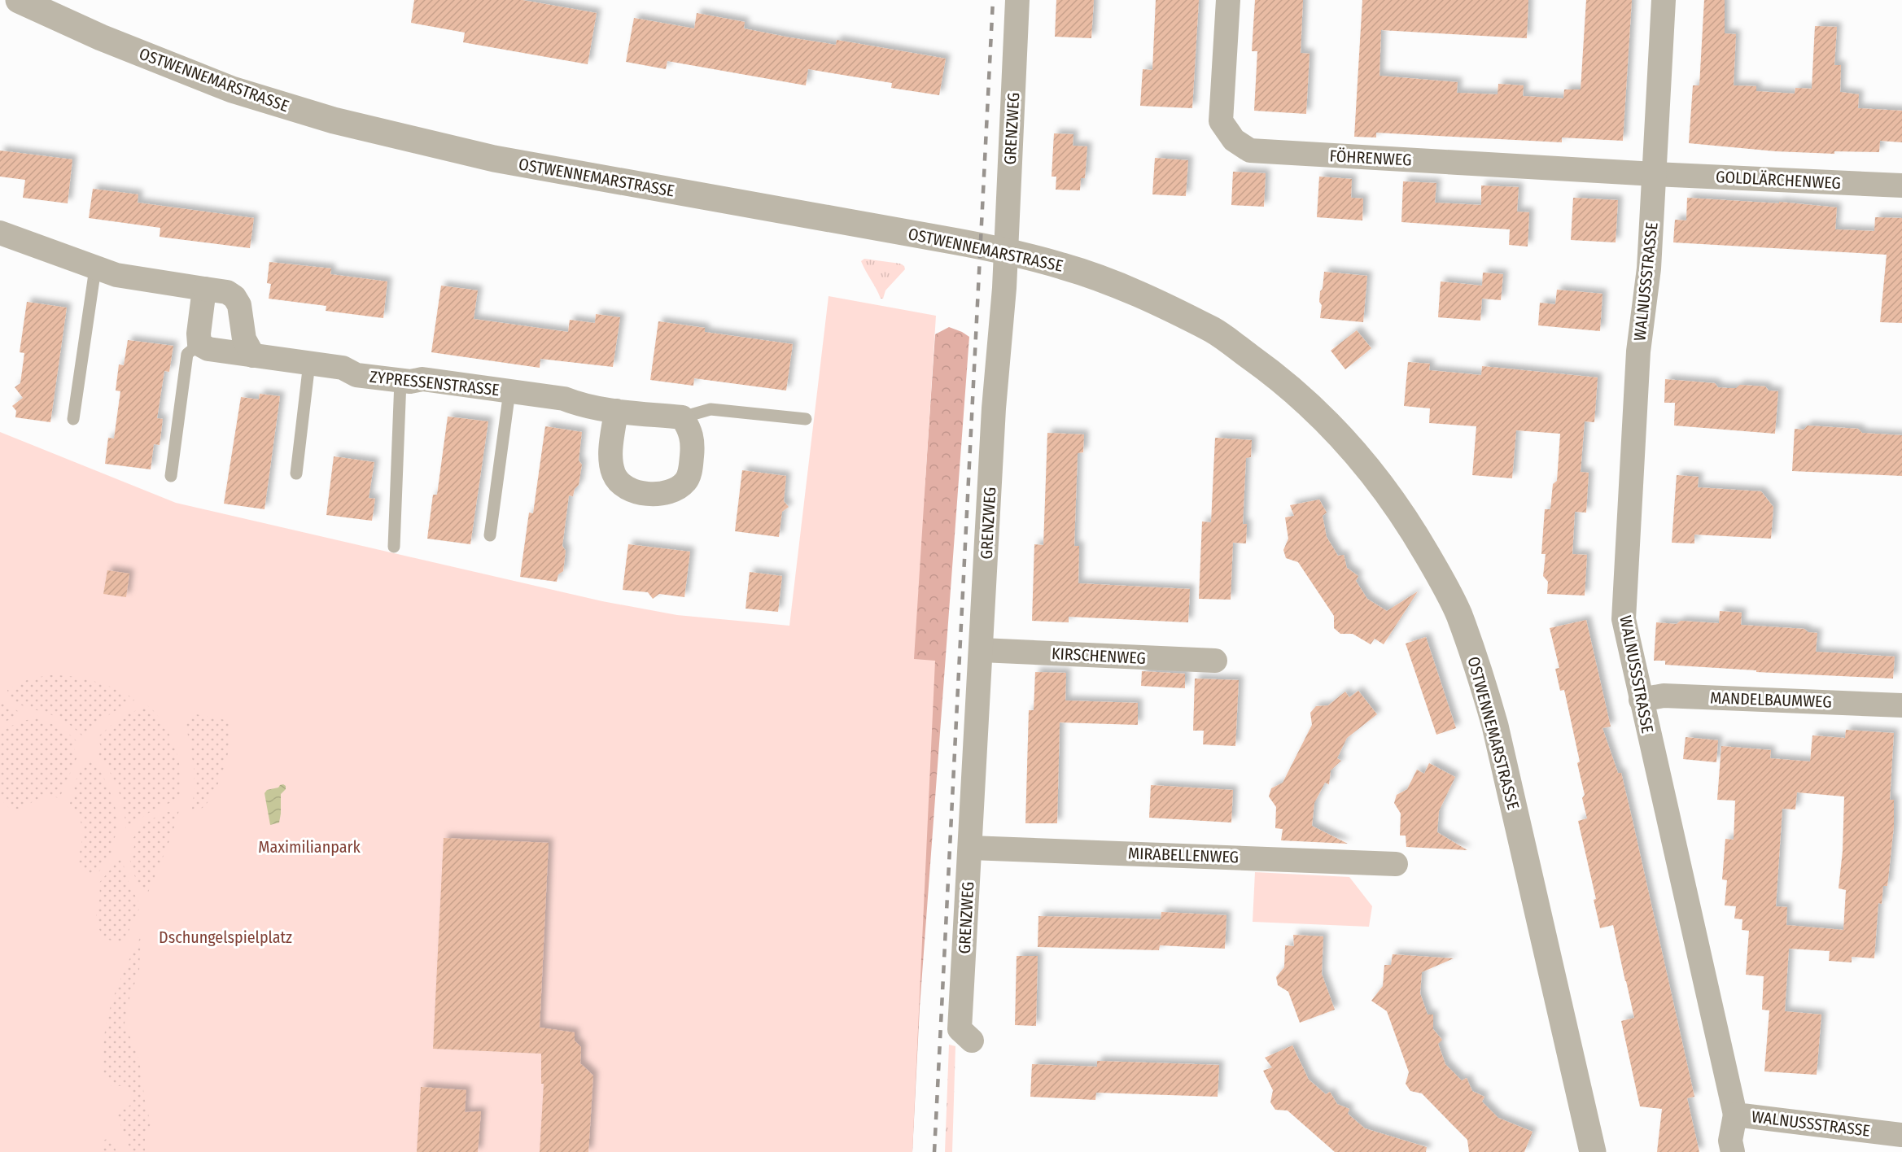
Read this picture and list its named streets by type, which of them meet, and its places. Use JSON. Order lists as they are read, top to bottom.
{
  "streets": {
    "street": [
      "OSTWENNEMARSTRASSE",
      "GRENZWEG",
      "FÖHRENWEG",
      "GOLDLÄRCHENWEG",
      "WALNUSSSTRASSE",
      "ZYPRESSENSTRASSE",
      "KIRSCHENWEG",
      "MANDELBAUMWEG",
      "MIRABELLENWEG"
    ]
  },
  "crossings": [
    ["OSTWENNEMARSTRASSE", "GRENZWEG"],
    ["GRENZWEG", "KIRSCHENWEG"],
    ["GRENZWEG", "MIRABELLENWEG"],
    ["FÖHRENWEG", "GOLDLÄRCHENWEG"],
    ["FÖHRENWEG", "WALNUSSSTRASSE"],
    ["GOLDLÄRCHENWEG", "WALNUSSSTRASSE"],
    ["WALNUSSSTRASSE", "MANDELBAUMWEG"]
  ],
  "parks": ["Maximilianpark", "Dschungelspielplatz"]
}
